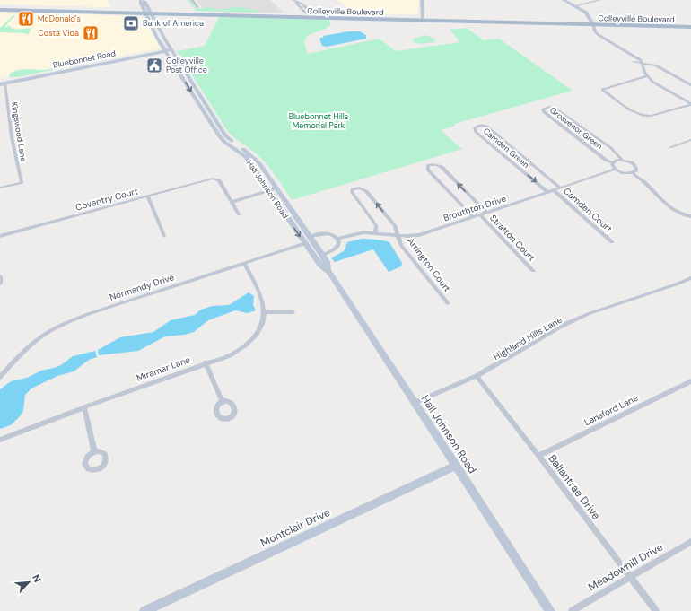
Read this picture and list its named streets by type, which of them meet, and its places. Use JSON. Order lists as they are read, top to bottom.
{
  "streets": {
    "main road": [
      "Colleyville Boulevard",
      "Bluebonnet Road",
      "Hall Johnson Road",
      "Montclair Drive"
    ],
    "street": [
      "Grosvenor Green",
      "Kingswood Lane",
      "Camden Green",
      "Coventry Court",
      "Brouthton Drive",
      "Camden Court",
      "Stratton Court",
      "Arrington Court",
      "Normandy Drive",
      "Highland Hills Lane",
      "Miramar Lane",
      "Lansford Lane",
      "Ballantrae Drive",
      "Meadowhill Drive"
    ]
  },
  "crossings": [
    ["Colleyville Boulevard", "Hall Johnson Road"],
    ["Bluebonnet Road", "Kingswood Lane"],
    ["Bluebonnet Road", "Hall Johnson Road"],
    ["Camden Green", "Brouthton Drive"],
    ["Hall Johnson Road", "Normandy Drive"],
    ["Hall Johnson Road", "Highland Hills Lane"],
    ["Hall Johnson Road", "Montclair Drive"],
    ["Brouthton Drive", "Camden Court"],
    ["Brouthton Drive", "Stratton Court"],
    ["Brouthton Drive", "Arrington Court"],
    ["Normandy Drive", "Miramar Lane"],
    ["Highland Hills Lane", "Ballantrae Drive"],
    ["Lansford Lane", "Ballantrae Drive"],
    ["Ballantrae Drive", "Meadowhill Drive"]
  ],
  "parks": ["Bluebonnet Hills Memorial Park"],
  "places": {
    "restaurant": ["McDonald's", "Costa Vida"],
    "bank": ["Bank of America"],
    "public building": ["Colleyville Post Office"]
  },
  "north": "top right"
}
